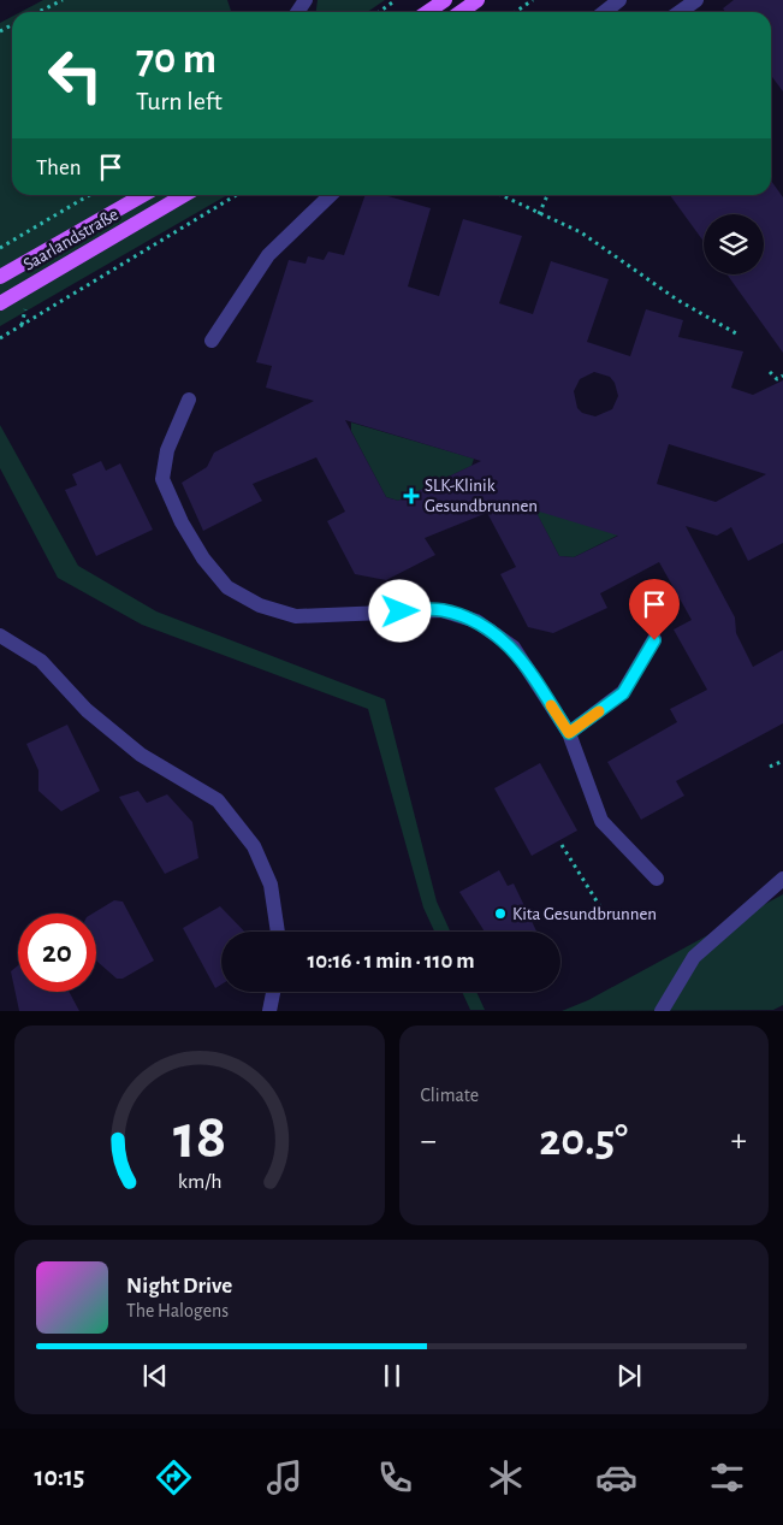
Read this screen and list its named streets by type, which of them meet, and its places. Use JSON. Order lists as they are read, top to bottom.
{
  "streets": {
    "main road": ["Saarlandstraße"]
  },
  "places": {
    "health": ["SLK-Klinik Gesundbrunnen"],
    "other": ["Kita Gesundbrunnen"]
  },
  "page": {
    "turn": ["70 m", "Turn left"],
    "then": "Then",
    "limit": "20",
    "trip": "10:16 · 1 min · 110 m",
    "tile": "Climate",
    "heat": ["−", "20.5°", "+"],
    "song": ["Night Drive", "The Halogens"],
    "tabs": "10:15",
    "gauge": ["18", "km/h"]
  }
}
